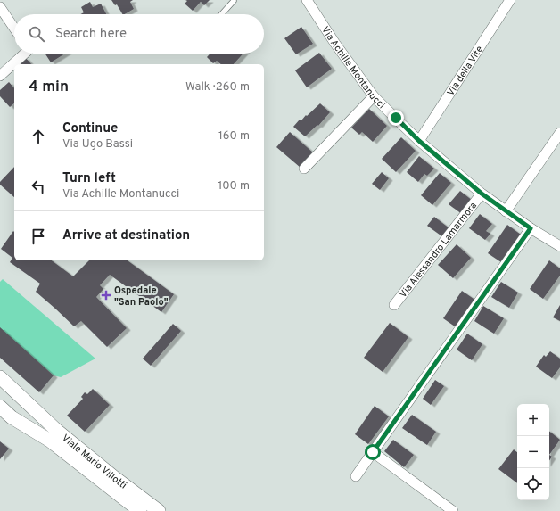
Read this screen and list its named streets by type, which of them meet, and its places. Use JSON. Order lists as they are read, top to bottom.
{
  "streets": {
    "street": [
      "Via Achille Montanucci",
      "Via della Vite",
      "Via Alessandro Lamarmora",
      "Viale Mario Villotti"
    ]
  },
  "crossings": [
    ["Via Achille Montanucci", "Via della Vite"],
    ["Via Achille Montanucci", "Via Alessandro Lamarmora"]
  ],
  "places": {
    "health": ["Ospedale \"San Paolo\""]
  },
  "page": {
    "search": "Search here",
    "heading": ["4 min", "Walk · 260 m"],
    "list": [
      ["Continue", "Via Ugo Bassi", "160 m"],
      ["Turn left", "Via Achille Montanucci", "100 m"],
      "Arrive at destination"
    ],
    "map_buttons": ["+", "−"]
  }
}
